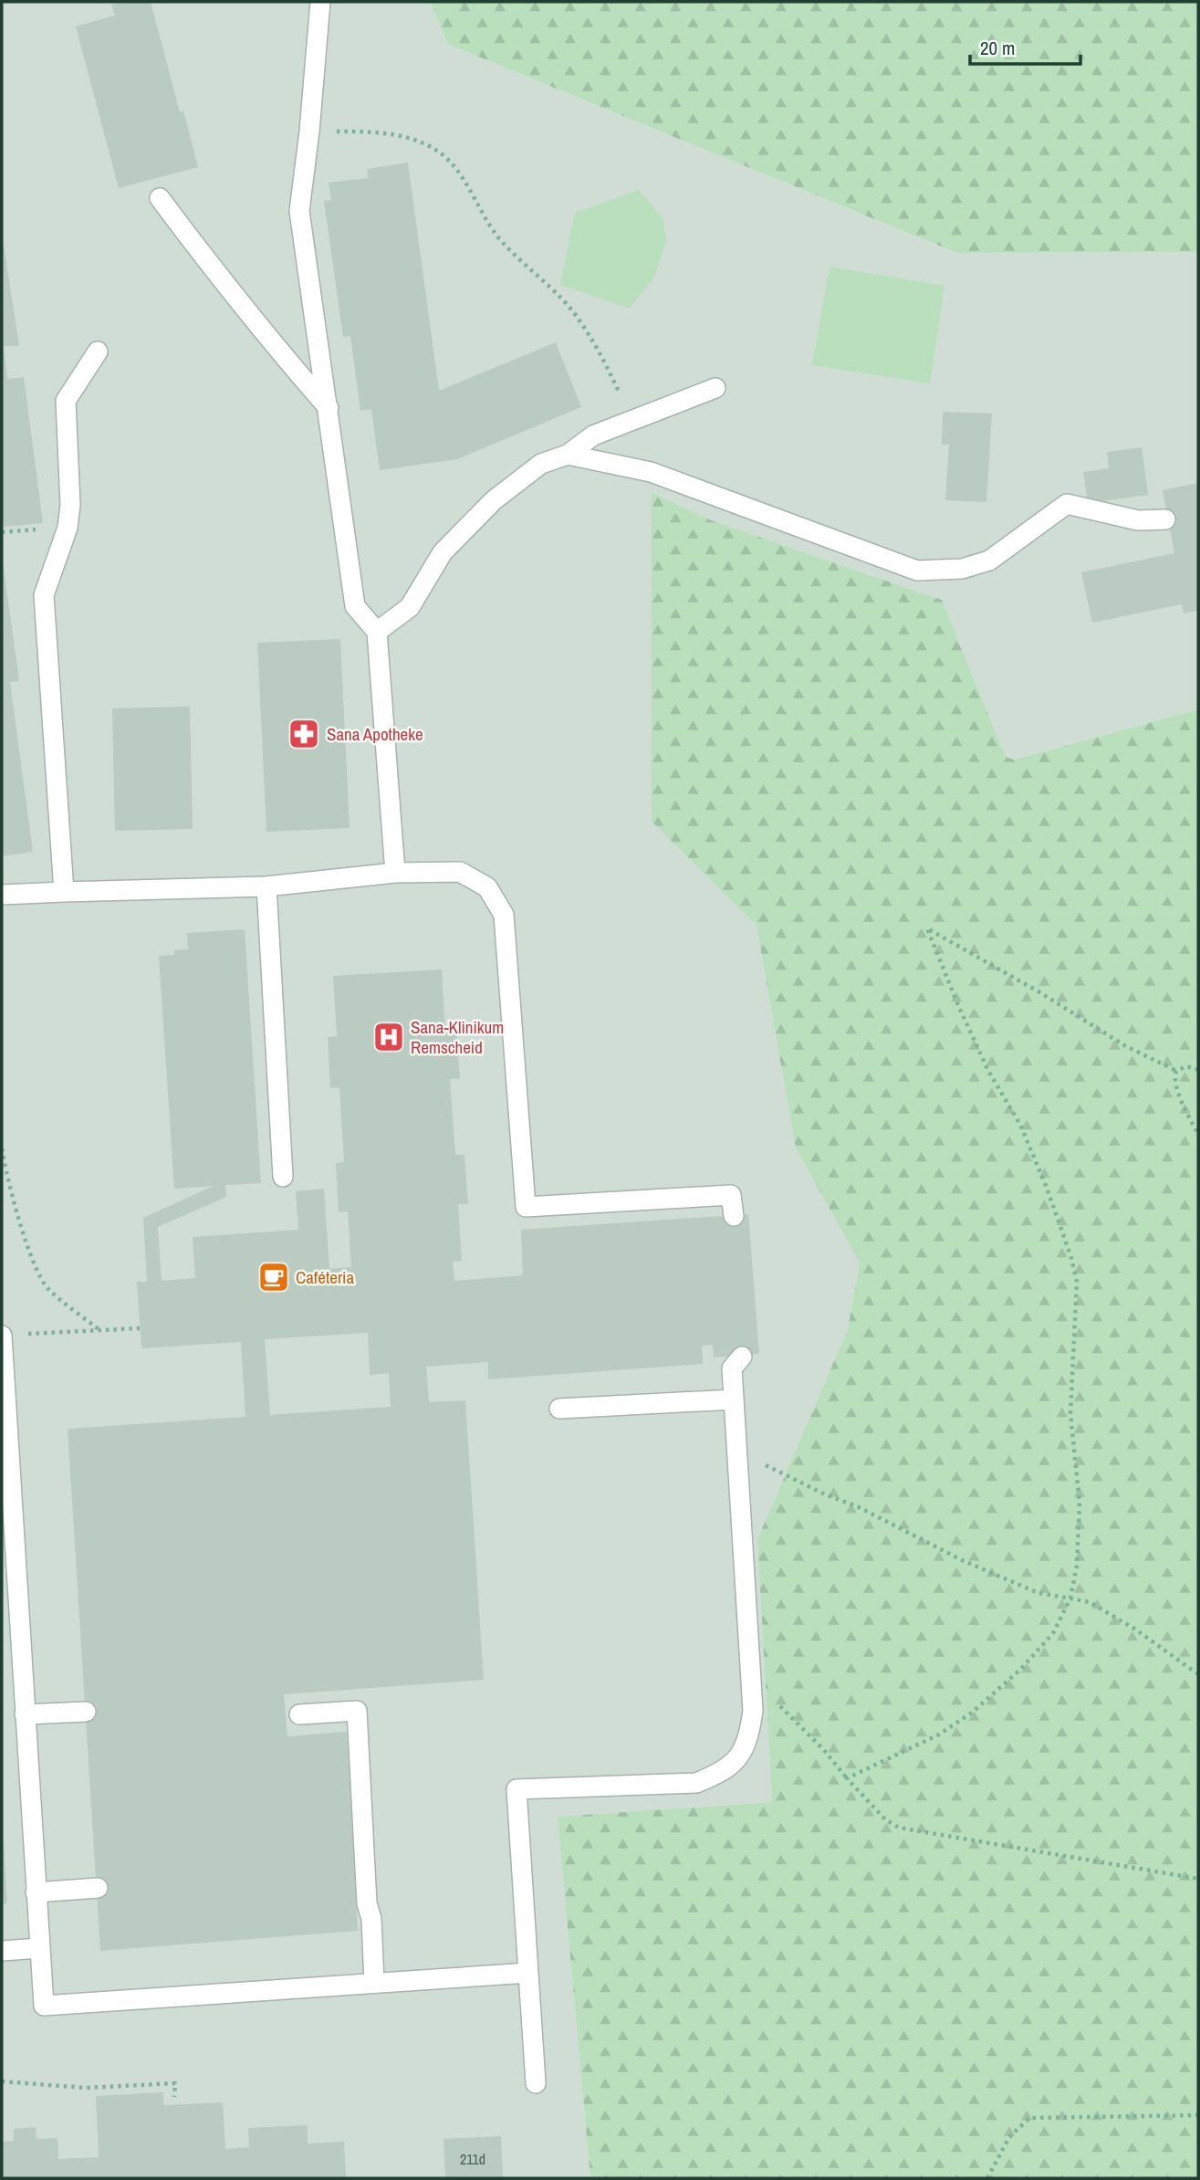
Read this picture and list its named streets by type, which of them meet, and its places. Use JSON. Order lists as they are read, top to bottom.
{
  "places": {
    "pharmacy": ["Sana Apotheke"],
    "hospital": ["Sana-Klinikum Remscheid"],
    "cafe": ["Caféteria"]
  },
  "house_numbers": ["211d"],
  "scale_bar": "20 m"
}
